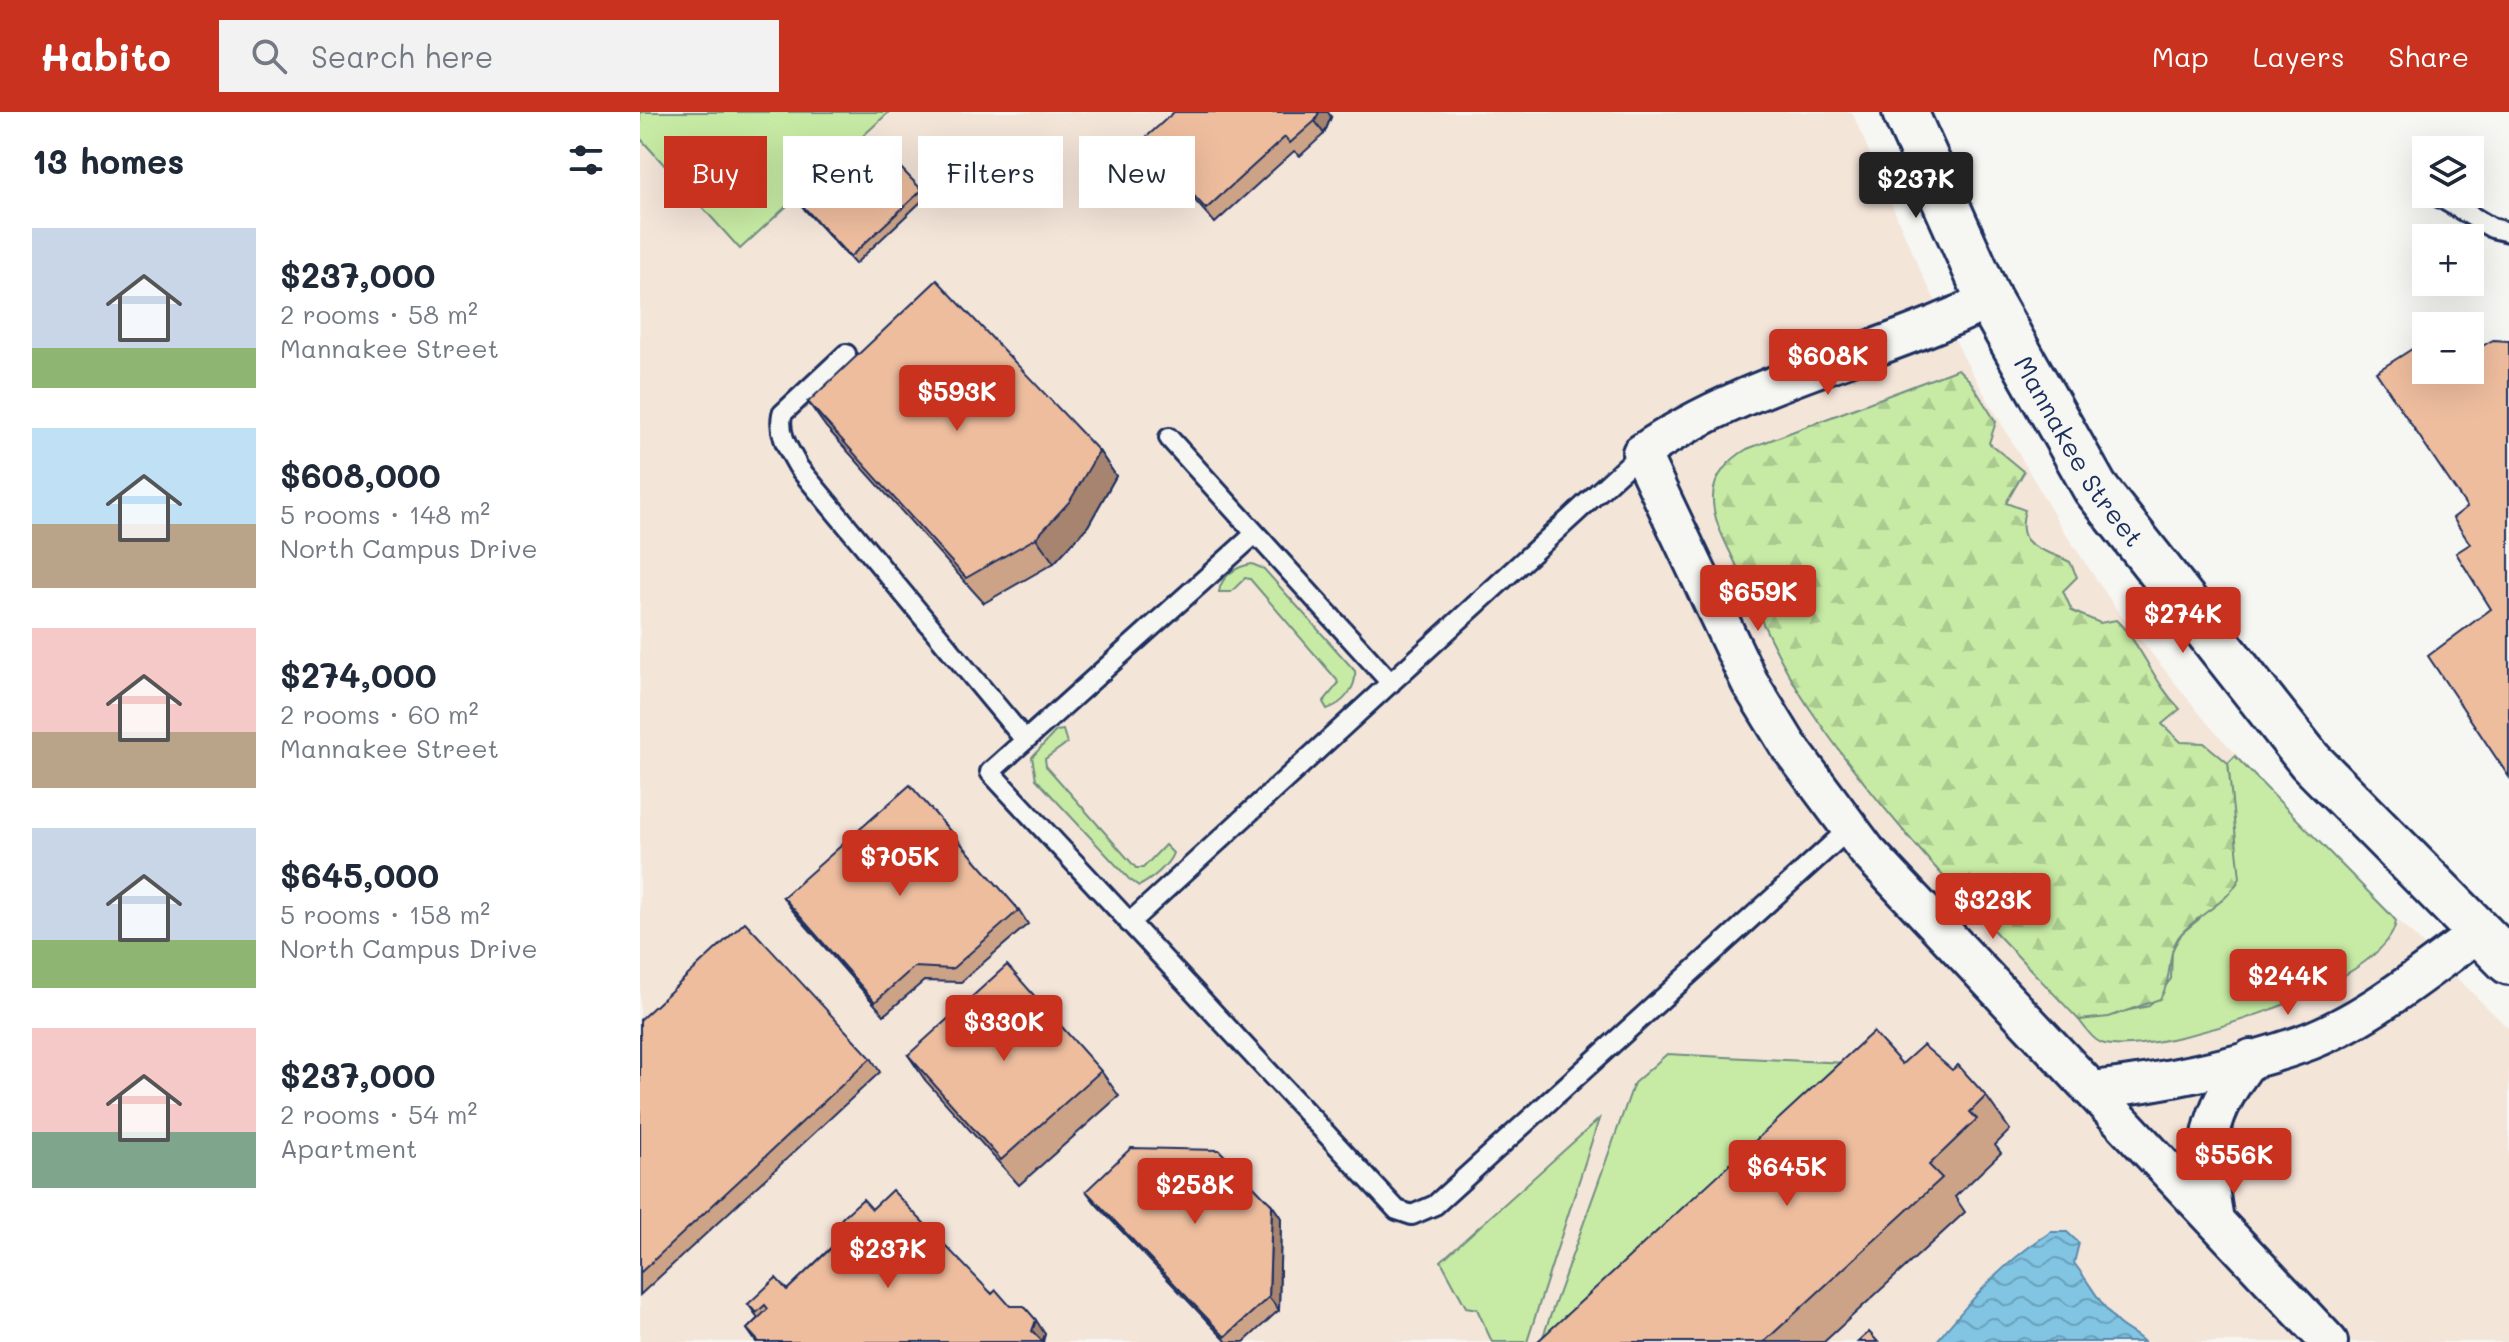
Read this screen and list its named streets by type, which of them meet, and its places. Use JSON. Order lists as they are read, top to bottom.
{
  "streets": {
    "street": ["Mannakee Street"]
  },
  "page": {
    "header": "Habito",
    "search": "Search here",
    "nav": ["Map", "Layers", "Share"],
    "heading": "13 homes",
    "map_buttons": ["+", "−"],
    "chip": [
      "Buy",
      "Rent",
      "Filters",
      "New"
    ],
    "price": [
      "$237K",
      "$608K",
      "$593K",
      "$659K",
      "$274K",
      "$705K",
      "$323K",
      "$244K",
      "$330K",
      "$556K",
      "$645K",
      "$258K",
      "$237K"
    ],
    "list": [
      {
        "name": "$237,000",
        "note": "2 rooms · 58 m² · Mannakee Street"
      },
      {
        "name": "$608,000",
        "note": "5 rooms · 148 m² · North Campus Drive"
      },
      {
        "name": "$274,000",
        "note": "2 rooms · 60 m² · Mannakee Street"
      },
      {
        "name": "$645,000",
        "note": "5 rooms · 158 m² · North Campus Drive"
      },
      {
        "name": "$237,000",
        "note": "2 rooms · 54 m² · Apartment"
      }
    ]
  }
}
